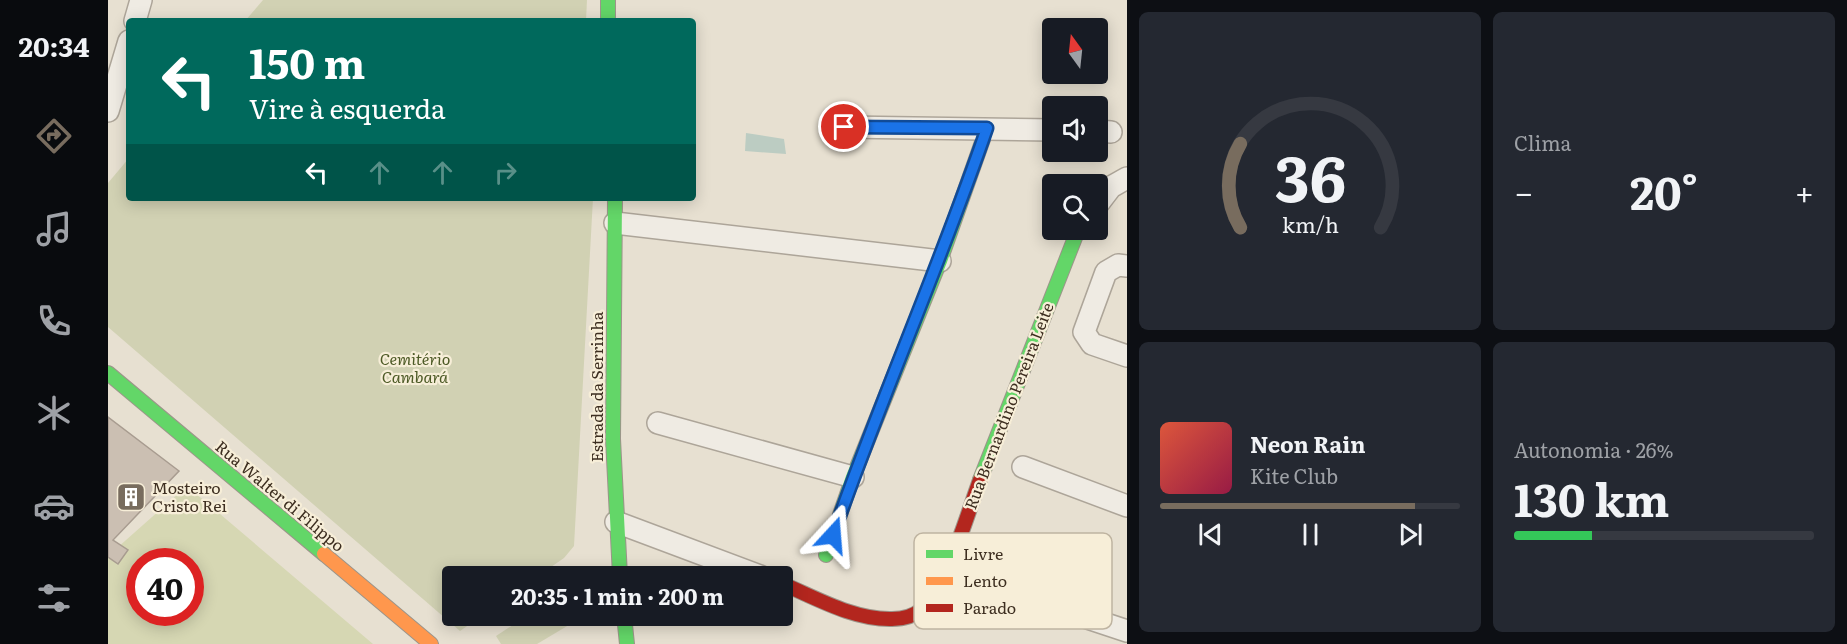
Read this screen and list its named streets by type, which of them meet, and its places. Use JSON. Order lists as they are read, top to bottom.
{
  "streets": {
    "street": ["Estrada da Serrinha", "Rua Bernardino Pereira Leite", "Rua Walter di Filippo"]
  },
  "parks": ["Cemitério Cambará"],
  "places": {
    "building": ["Mosteiro Cristo Rei"]
  },
  "legend": ["Livre", "Lento", "Parado"],
  "north": "top",
  "page": {
    "tabs": "20:34",
    "tile": [
      "Clima",
      ["Autonomia · 26%", "130 km"]
    ],
    "turn": ["150 m", "Vire à esquerda"],
    "heat": ["−", "20°", "+"],
    "song": ["Neon Rain", "Kite Club"],
    "limit": "40",
    "trip": "20:35 · 1 min · 200 m",
    "gauge": ["36", "km/h"]
  }
}
